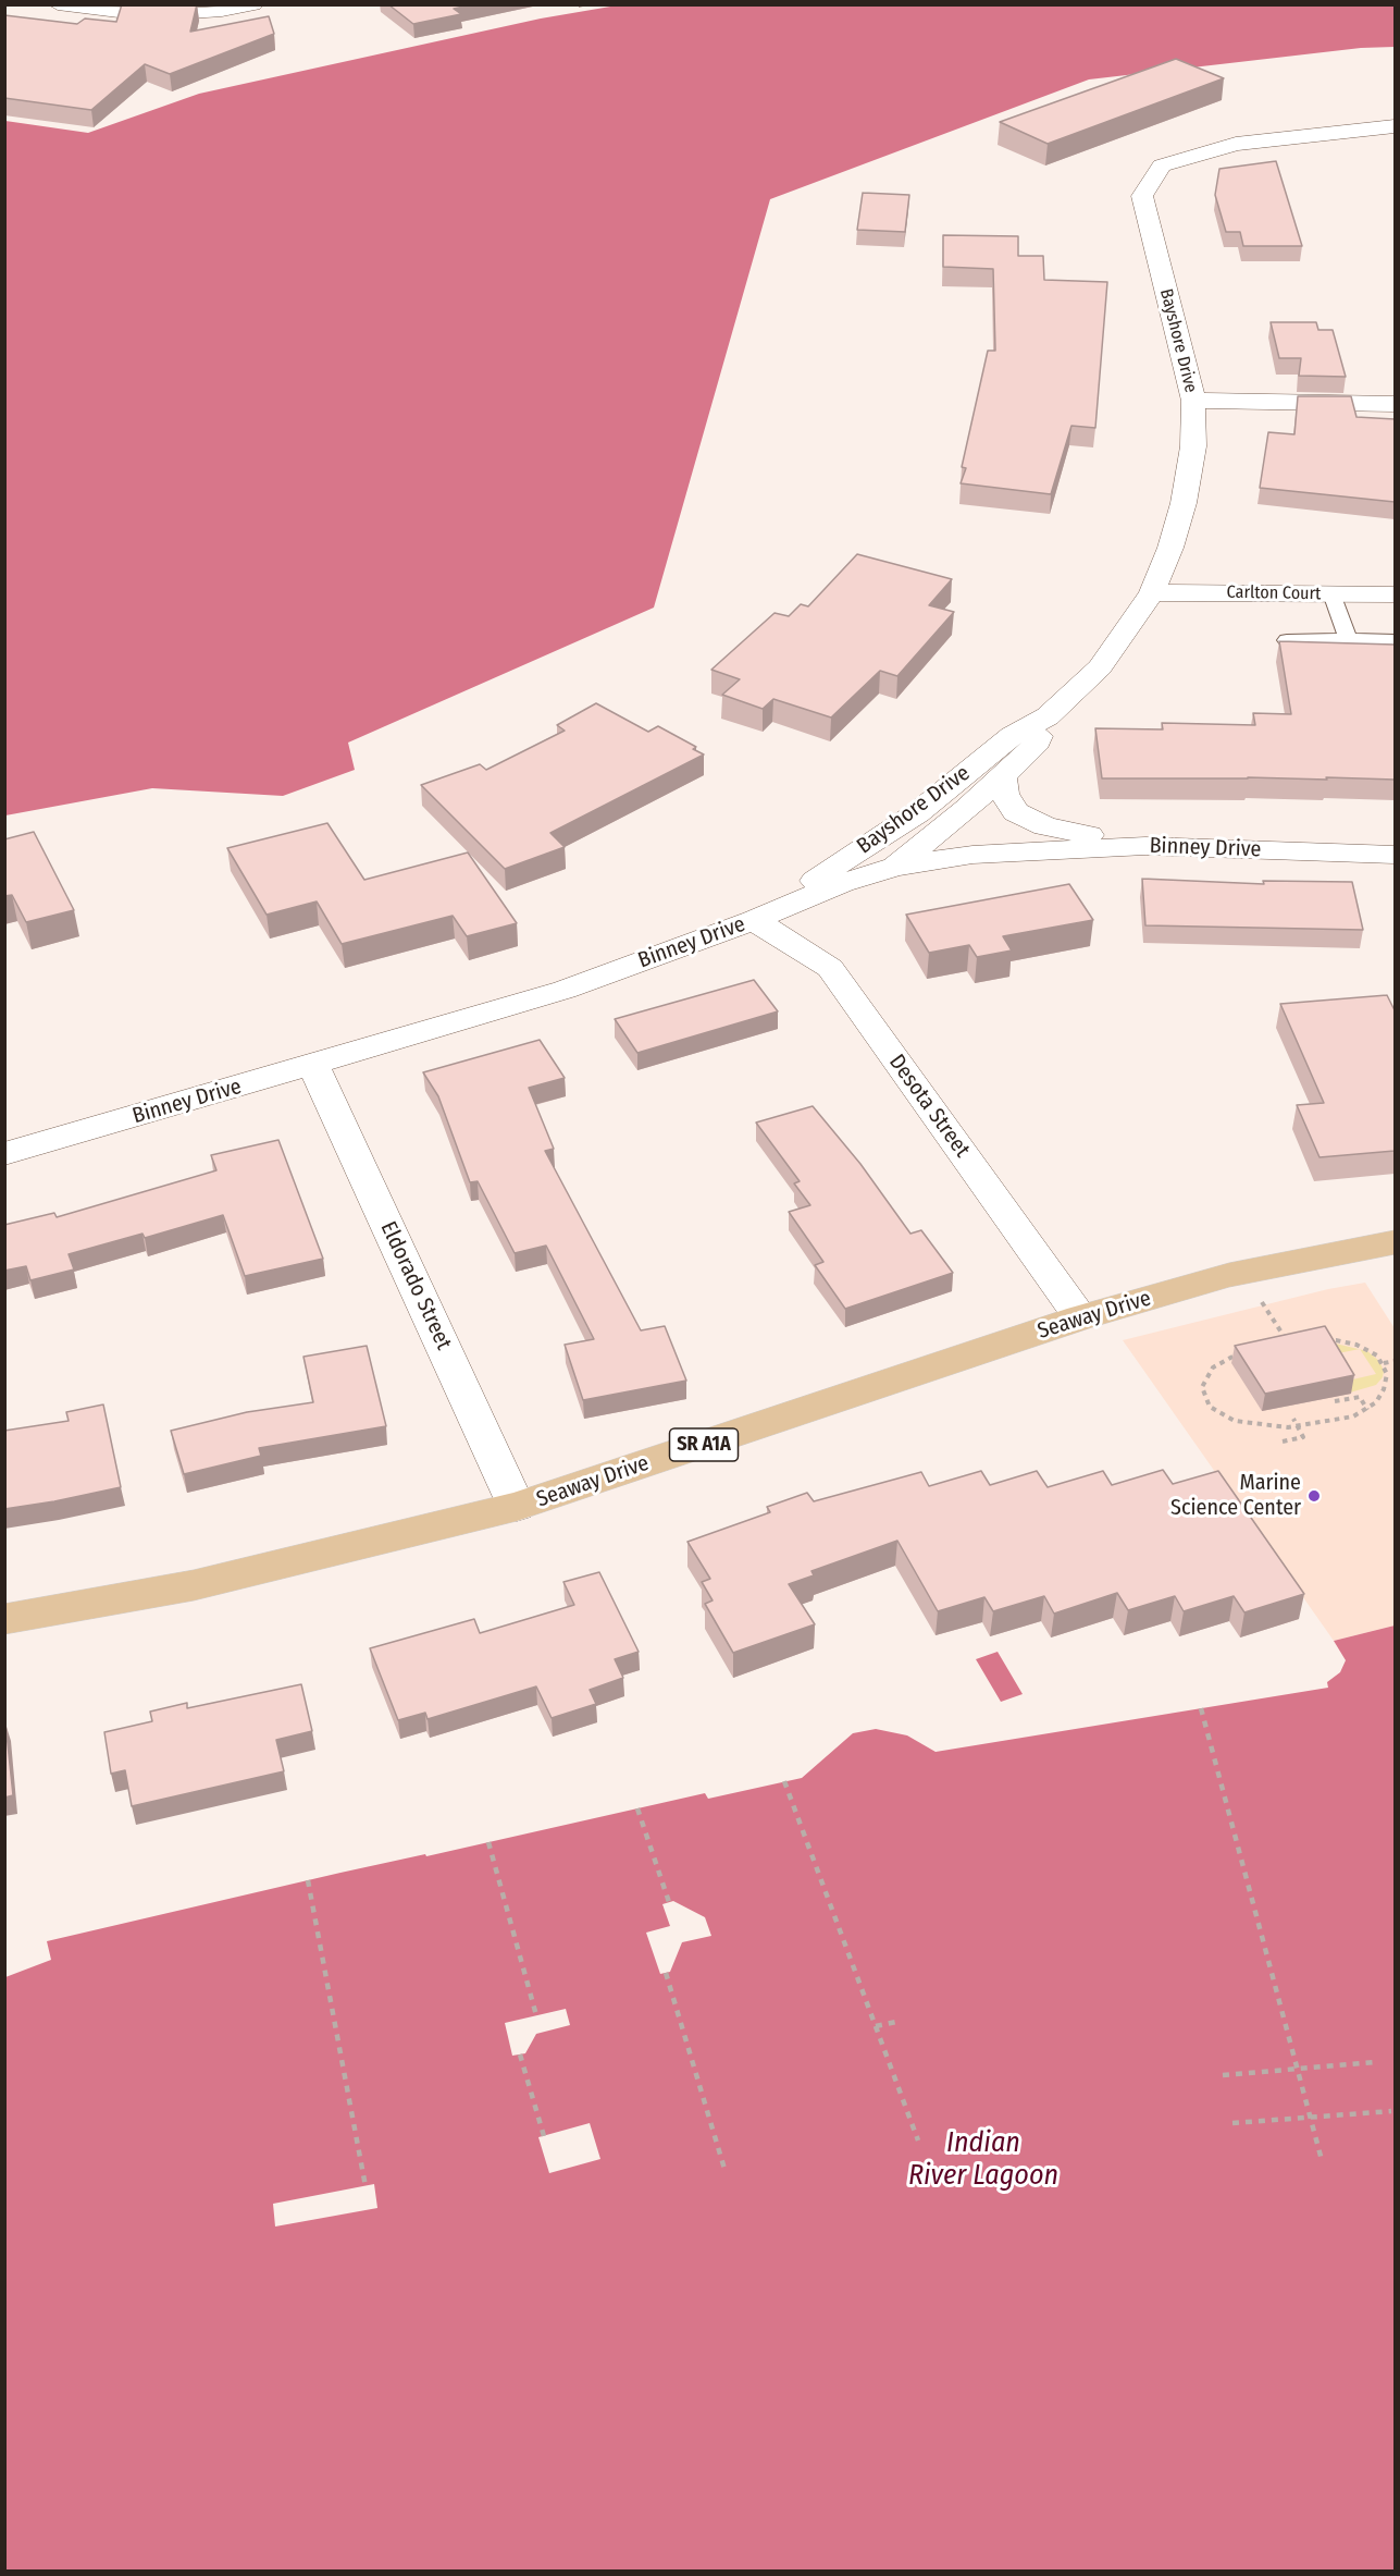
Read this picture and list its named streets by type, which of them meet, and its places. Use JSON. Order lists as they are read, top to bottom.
{
  "streets": {
    "main road": ["Seaway Drive", "SR A1A"],
    "street": [
      "Bayshore Drive",
      "Carlton Court",
      "Binney Drive",
      "Desota Street",
      "Eldorado Street"
    ]
  },
  "crossings": [
    ["Bayshore Drive", "Carlton Court"],
    ["Bayshore Drive", "Binney Drive"],
    ["Bayshore Drive", "Desota Street"],
    ["Binney Drive", "Desota Street"],
    ["Binney Drive", "Eldorado Street"],
    ["Desota Street", "Seaway Drive"],
    ["Eldorado Street", "Seaway Drive"]
  ],
  "water": ["Indian River Lagoon"],
  "places": ["Marine Science Center"]
}
